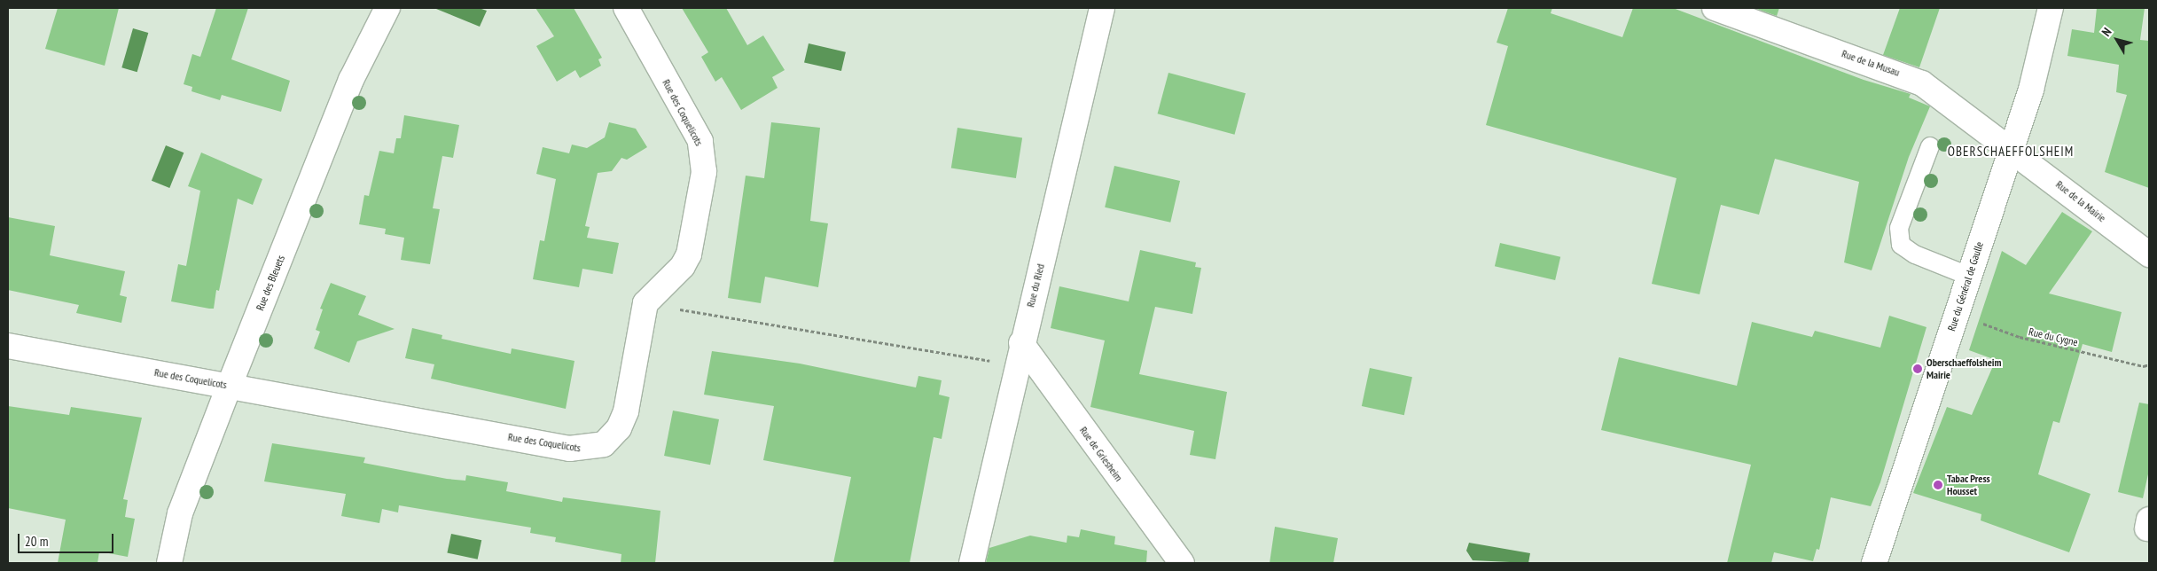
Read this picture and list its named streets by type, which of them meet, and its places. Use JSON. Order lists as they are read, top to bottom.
{
  "streets": {
    "street": [
      "Rue de la Musau",
      "Rue des Coquelicots",
      "Rue de la Mairie",
      "Rue des Bleuets",
      "Rue du Ried",
      "Rue du Général de Gaulle",
      "Rue de Griesheim"
    ],
    "path": ["Rue du Cygne"]
  },
  "crossings": [
    ["Rue de la Musau", "Rue de la Mairie"],
    ["Rue de la Musau", "Rue du Général de Gaulle"],
    ["Rue des Coquelicots", "Rue des Bleuets"],
    ["Rue de la Mairie", "Rue du Général de Gaulle"],
    ["Rue du Ried", "Rue de Griesheim"],
    ["Rue du Général de Gaulle", "Rue du Cygne"]
  ],
  "districts": ["OBERSCHAEFFOLSHEIM"],
  "places": ["Oberschaeffolsheim Mairie", "Tabac Press Housset"],
  "scale_bar": "20 m",
  "north": "top left"
}
